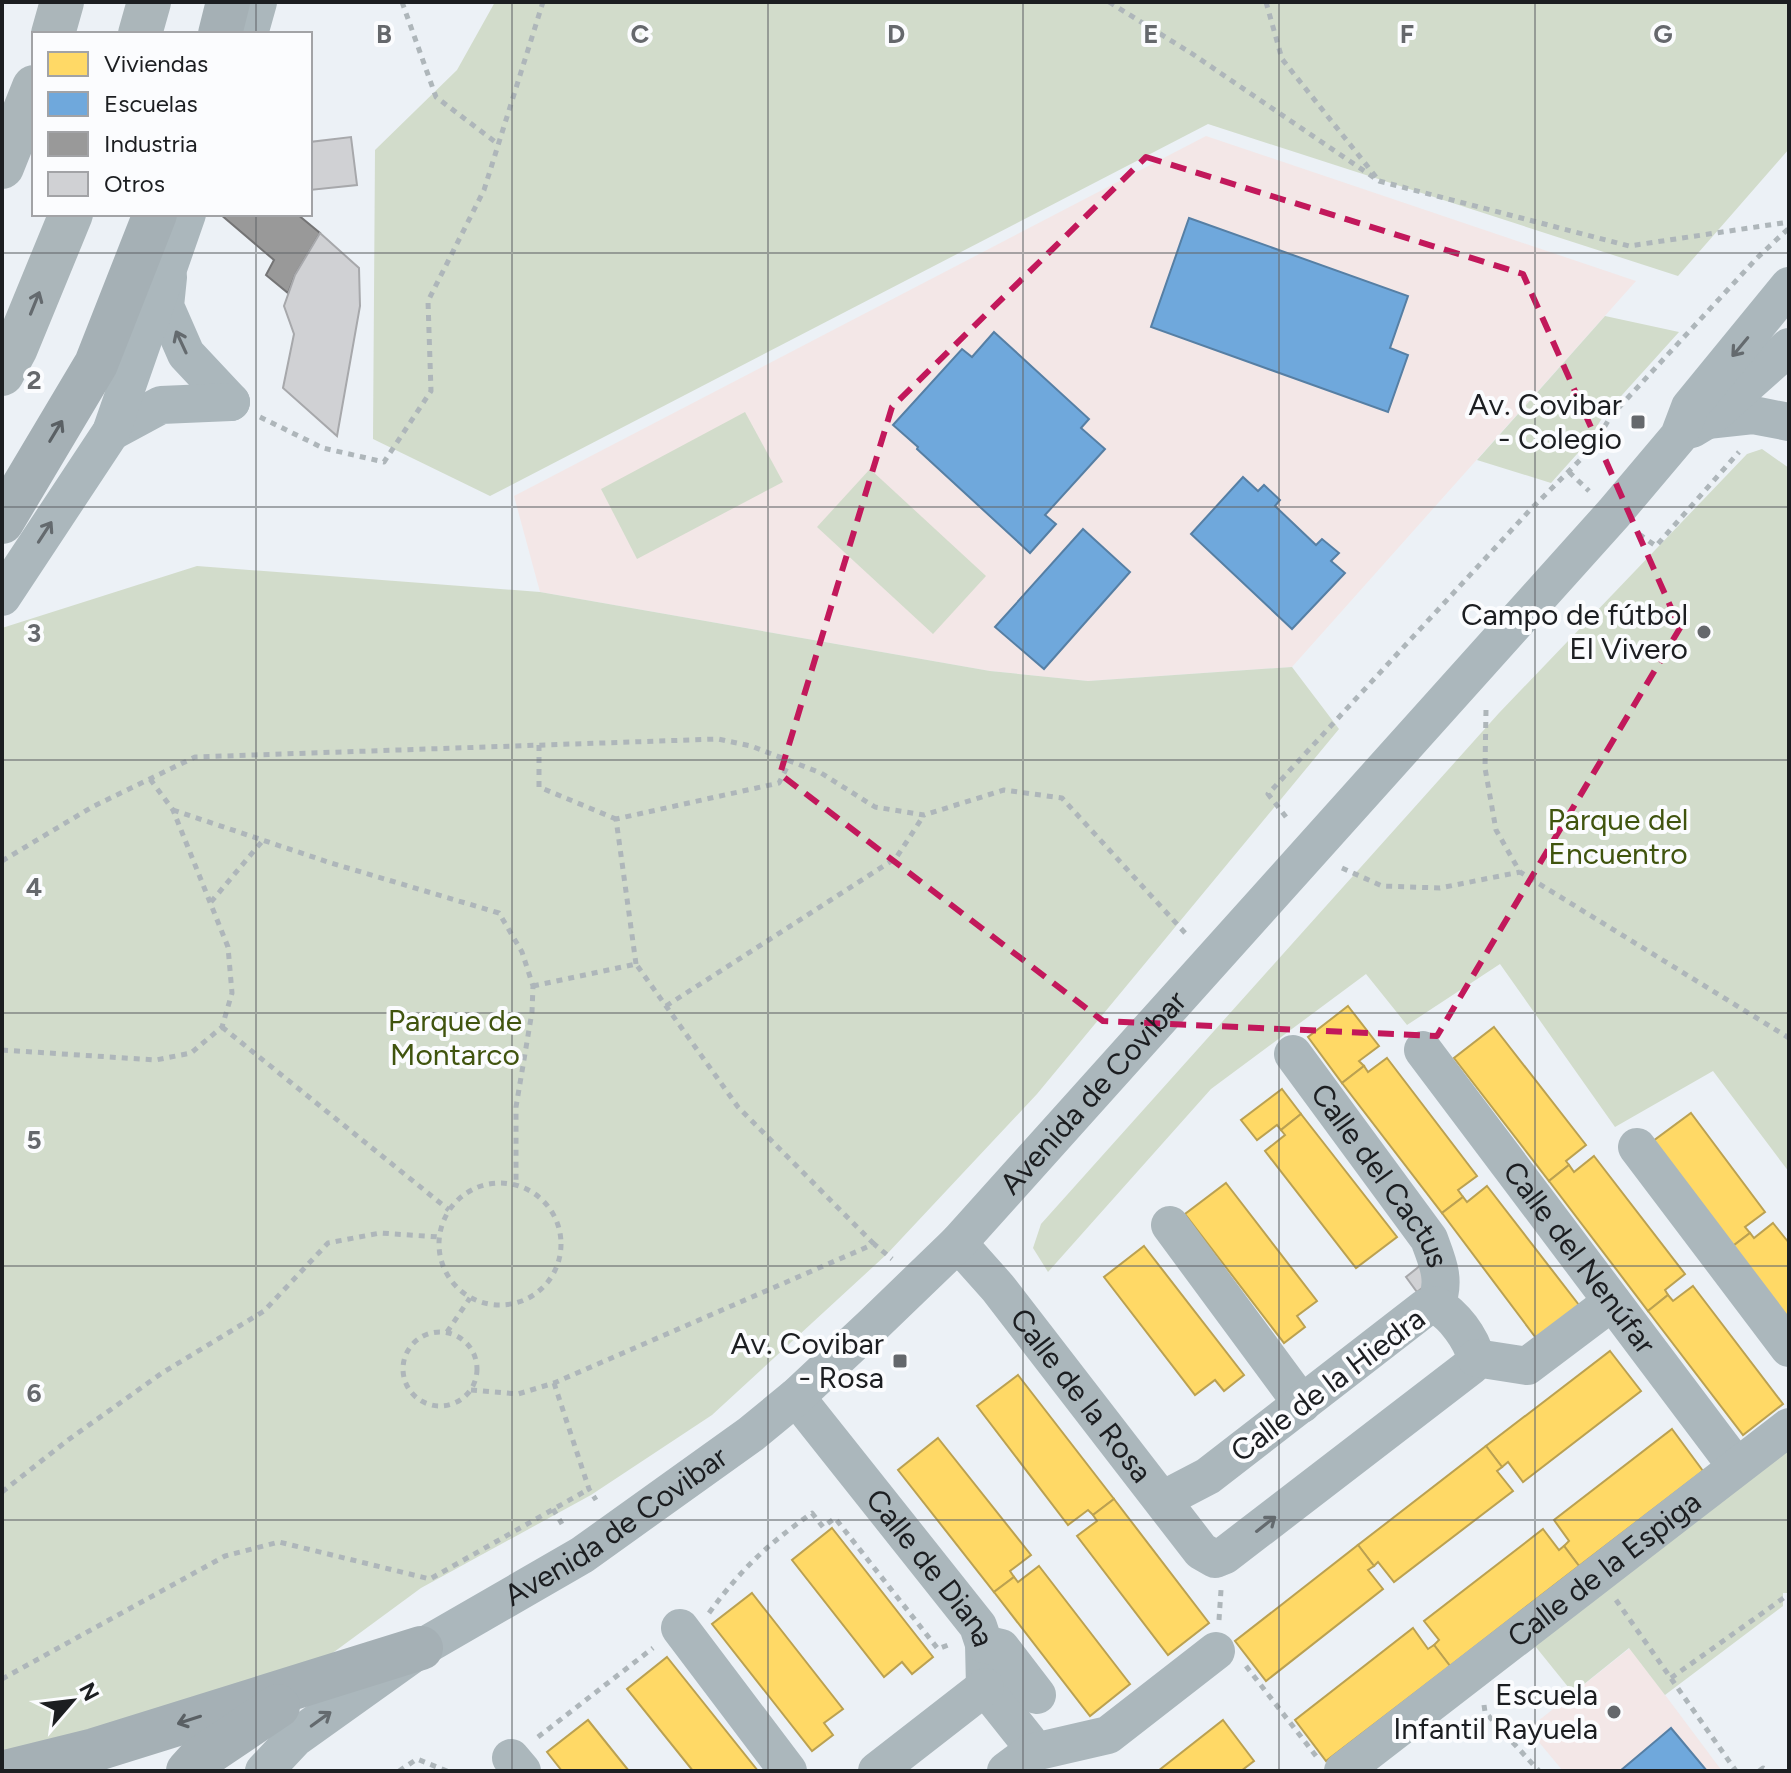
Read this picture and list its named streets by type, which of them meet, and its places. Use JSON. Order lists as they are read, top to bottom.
{
  "streets": {
    "main road": ["Avenida de Covibar"],
    "street": [
      "Calle del Cactus",
      "Calle del Nenúfar",
      "Calle de la Hiedra",
      "Calle de la Rosa",
      "Calle de la Espiga",
      "Calle de Diana"
    ]
  },
  "crossings": [
    ["Avenida de Covibar", "Calle de la Rosa"],
    ["Avenida de Covibar", "Calle de Diana"],
    ["Calle del Cactus", "Calle de la Hiedra"],
    ["Calle del Nenúfar", "Calle de la Espiga"],
    ["Calle de la Hiedra", "Calle de la Rosa"]
  ],
  "parks": ["Parque del Encuentro", "Parque de Montarco"],
  "places": {
    "transit": ["Av. Covibar - Colegio", "Av. Covibar - Rosa"],
    "other": ["Campo de fútbol El Vivero", "Escuela Infantil Rayuela"]
  },
  "legend": [
    "Viviendas",
    "Escuelas",
    "Industria",
    "Otros"
  ],
  "north": "top right",
  "grid": {
    "columns": [
      "B",
      "C",
      "D",
      "E",
      "F",
      "G"
    ],
    "rows": [
      "2",
      "3",
      "4",
      "5",
      "6"
    ]
  }
}
